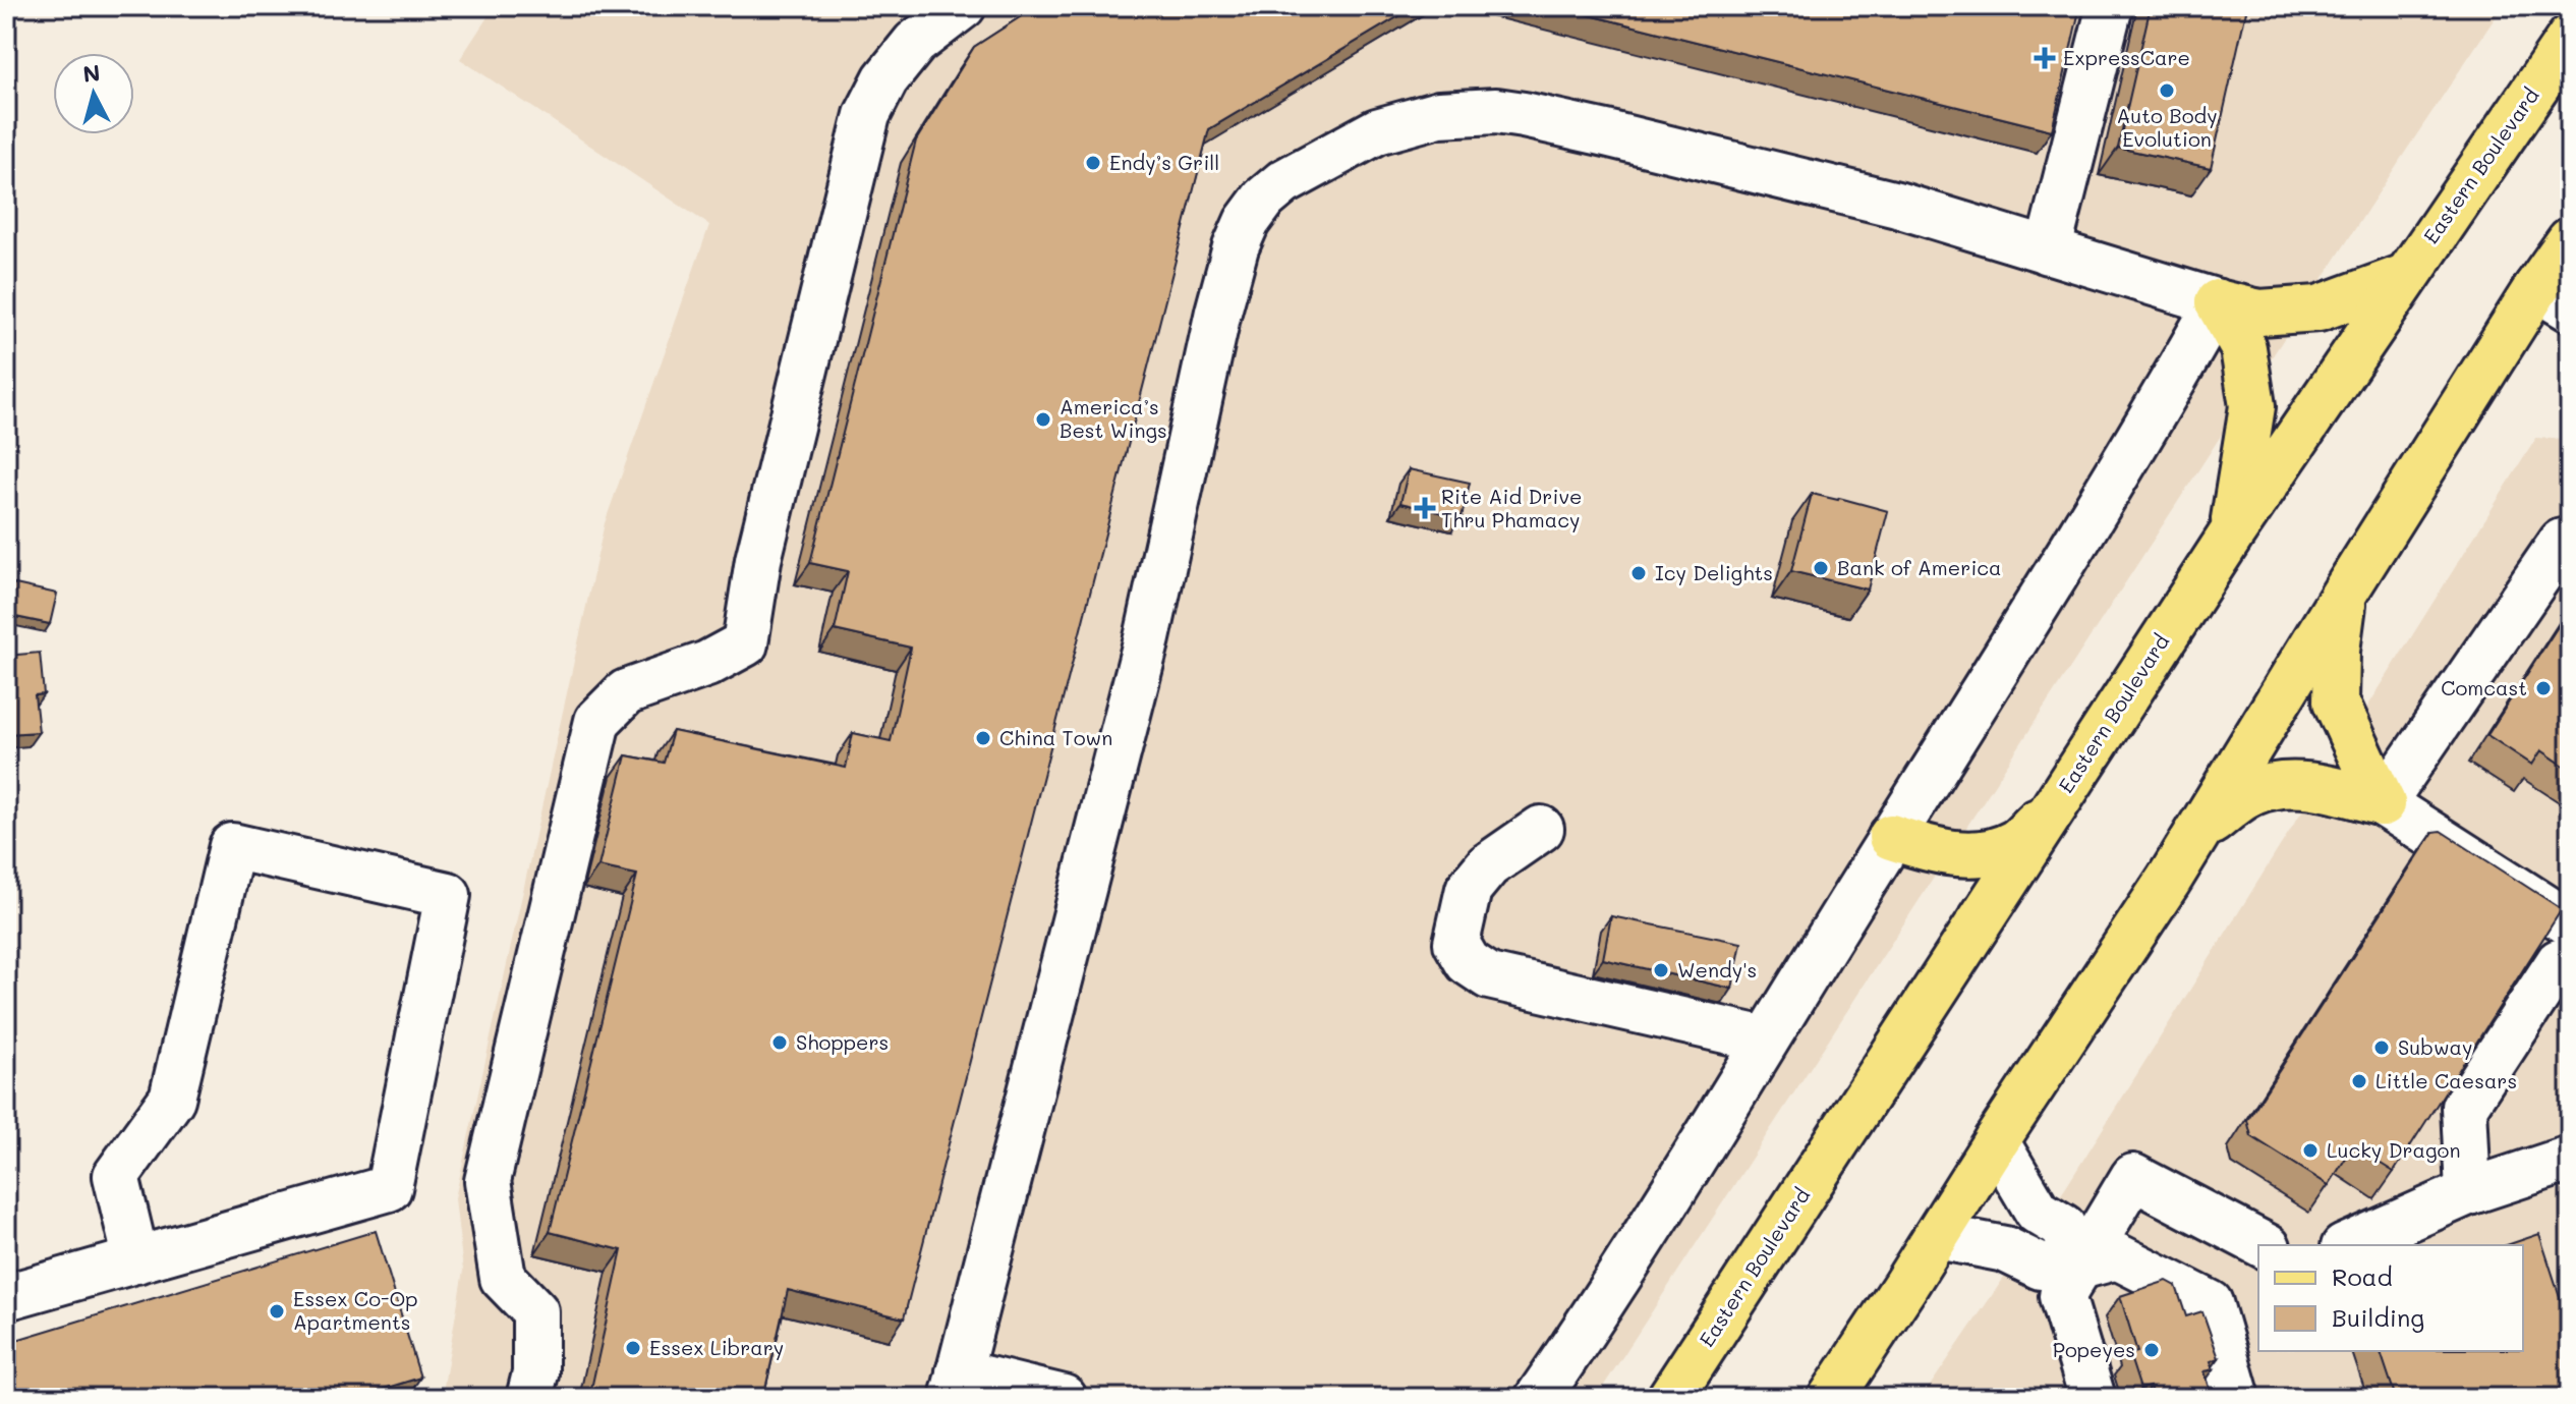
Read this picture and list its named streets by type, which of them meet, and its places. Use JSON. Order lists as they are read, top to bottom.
{
  "streets": {
    "main road": ["Eastern Boulevard"]
  },
  "places": {
    "health": ["ExpressCare", "Rite Aid Drive Thru Phamacy"],
    "other": [
      "Auto Body Evolution",
      "Endy’s Grill",
      "America’s Best Wings",
      "Bank of America",
      "Icy Delights",
      "Comcast",
      "China Town",
      "Wendy's",
      "Shoppers",
      "Subway",
      "Little Caesars",
      "Lucky Dragon",
      "Essex Co-Op Apartments",
      "Essex Library",
      "Popeyes"
    ]
  },
  "legend": ["Road", "Building"],
  "north": "top"
}
